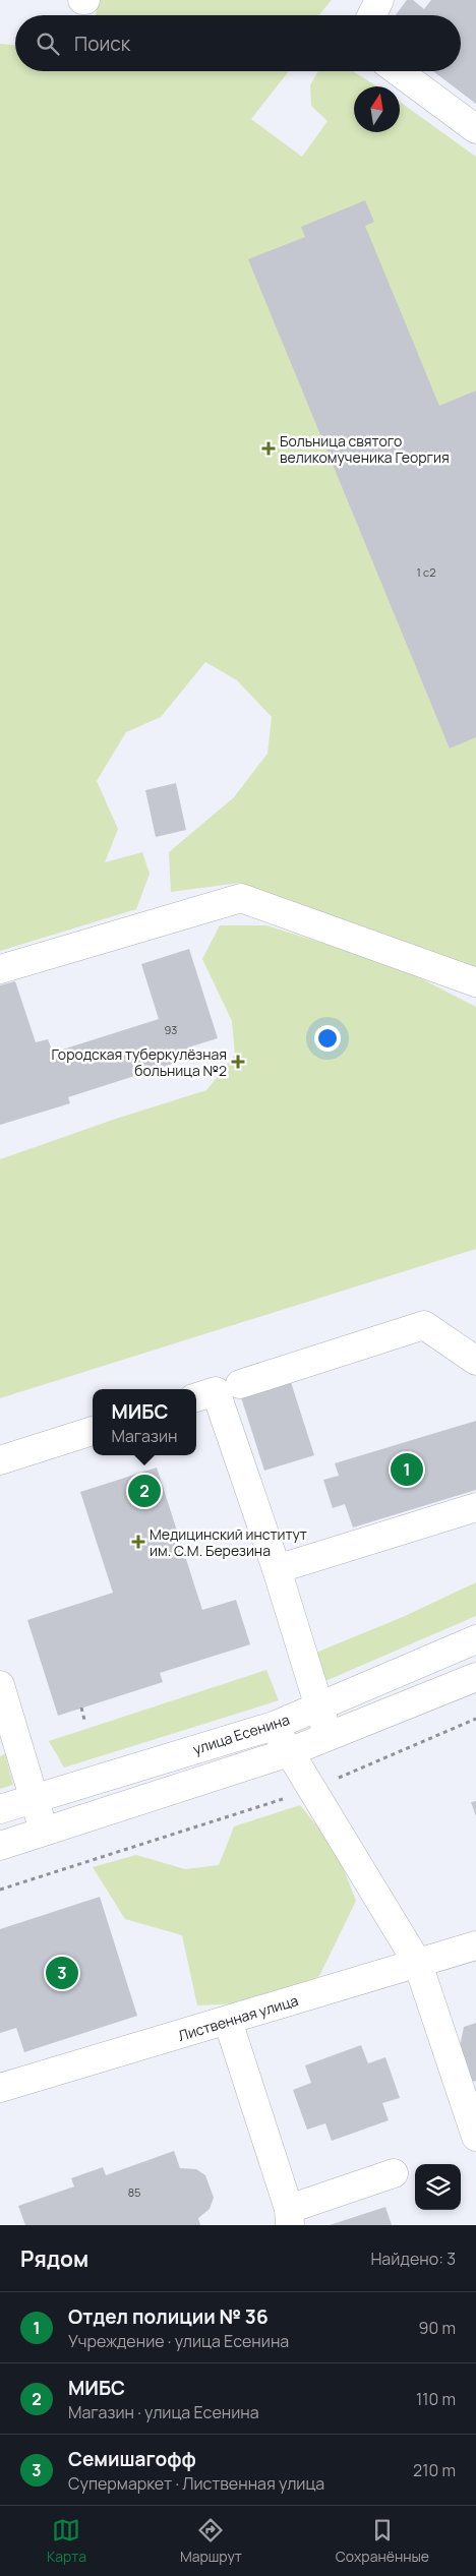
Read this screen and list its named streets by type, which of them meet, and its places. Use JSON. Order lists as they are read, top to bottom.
{
  "streets": {
    "street": ["улица Есенина", "Лиственная улица"]
  },
  "places": {
    "health": ["Больница святого великомученика Георгия", "Городская туберкулёзная больница №2", "Медицинский институт им. С.М. Березина"]
  },
  "house_numbers": ["1 с2", "93", "85"],
  "north": "top",
  "page": {
    "search": "Поиск",
    "popup": ["МИБС", "Магазин"],
    "pins": ["1", "2", "3"],
    "heading": ["Рядом", "Найдено: 3"],
    "list": [
      {
        "mark": "1",
        "name": "Отдел полиции № 36",
        "note": "Учреждение · улица Есенина",
        "value": "90 m"
      },
      {
        "mark": "2",
        "name": "МИБС",
        "note": "Магазин · улица Есенина",
        "value": "110 m"
      },
      {
        "mark": "3",
        "name": "Семишагофф",
        "note": "Супермаркет · Лиственная улица",
        "value": "210 m"
      }
    ],
    "nav": ["Карта", "Маршрут", "Сохранённые"]
  }
}
